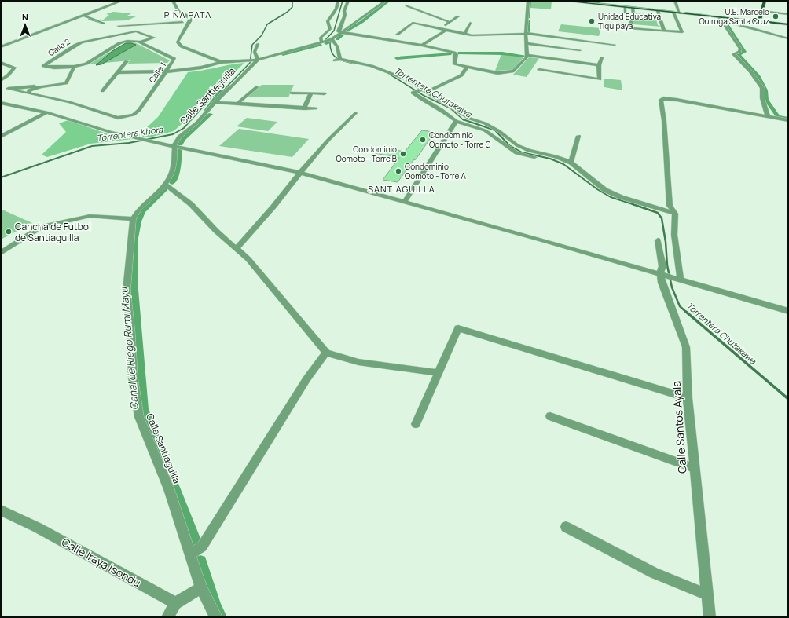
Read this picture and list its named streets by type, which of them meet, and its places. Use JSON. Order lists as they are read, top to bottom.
{
  "streets": {
    "street": [
      "Calle 2",
      "Calle 1",
      "Calle Santiaguilla",
      "Calle Santos Ayala",
      "Calle Iraya Isondu"
    ]
  },
  "crossings": [
    ["Calle 2", "Calle 1"]
  ],
  "districts": ["PIÑA PATA", "SANTIAGUILLA"],
  "water": ["Torrentera Chutakawa", "Torrentera Khora", "Canal de Riego Rumi Mayu"],
  "places": [
    "U.E. Marcelo Quiroga Santa Cruz",
    "Unidad Educativa Tiquipaya",
    "Condominio Oomoto - Torre C",
    "Condominio Oomoto - Torre B",
    "Condominio Oomoto - Torre A",
    "Cancha de Futbol de Santiaguilla"
  ],
  "north": "top"
}
